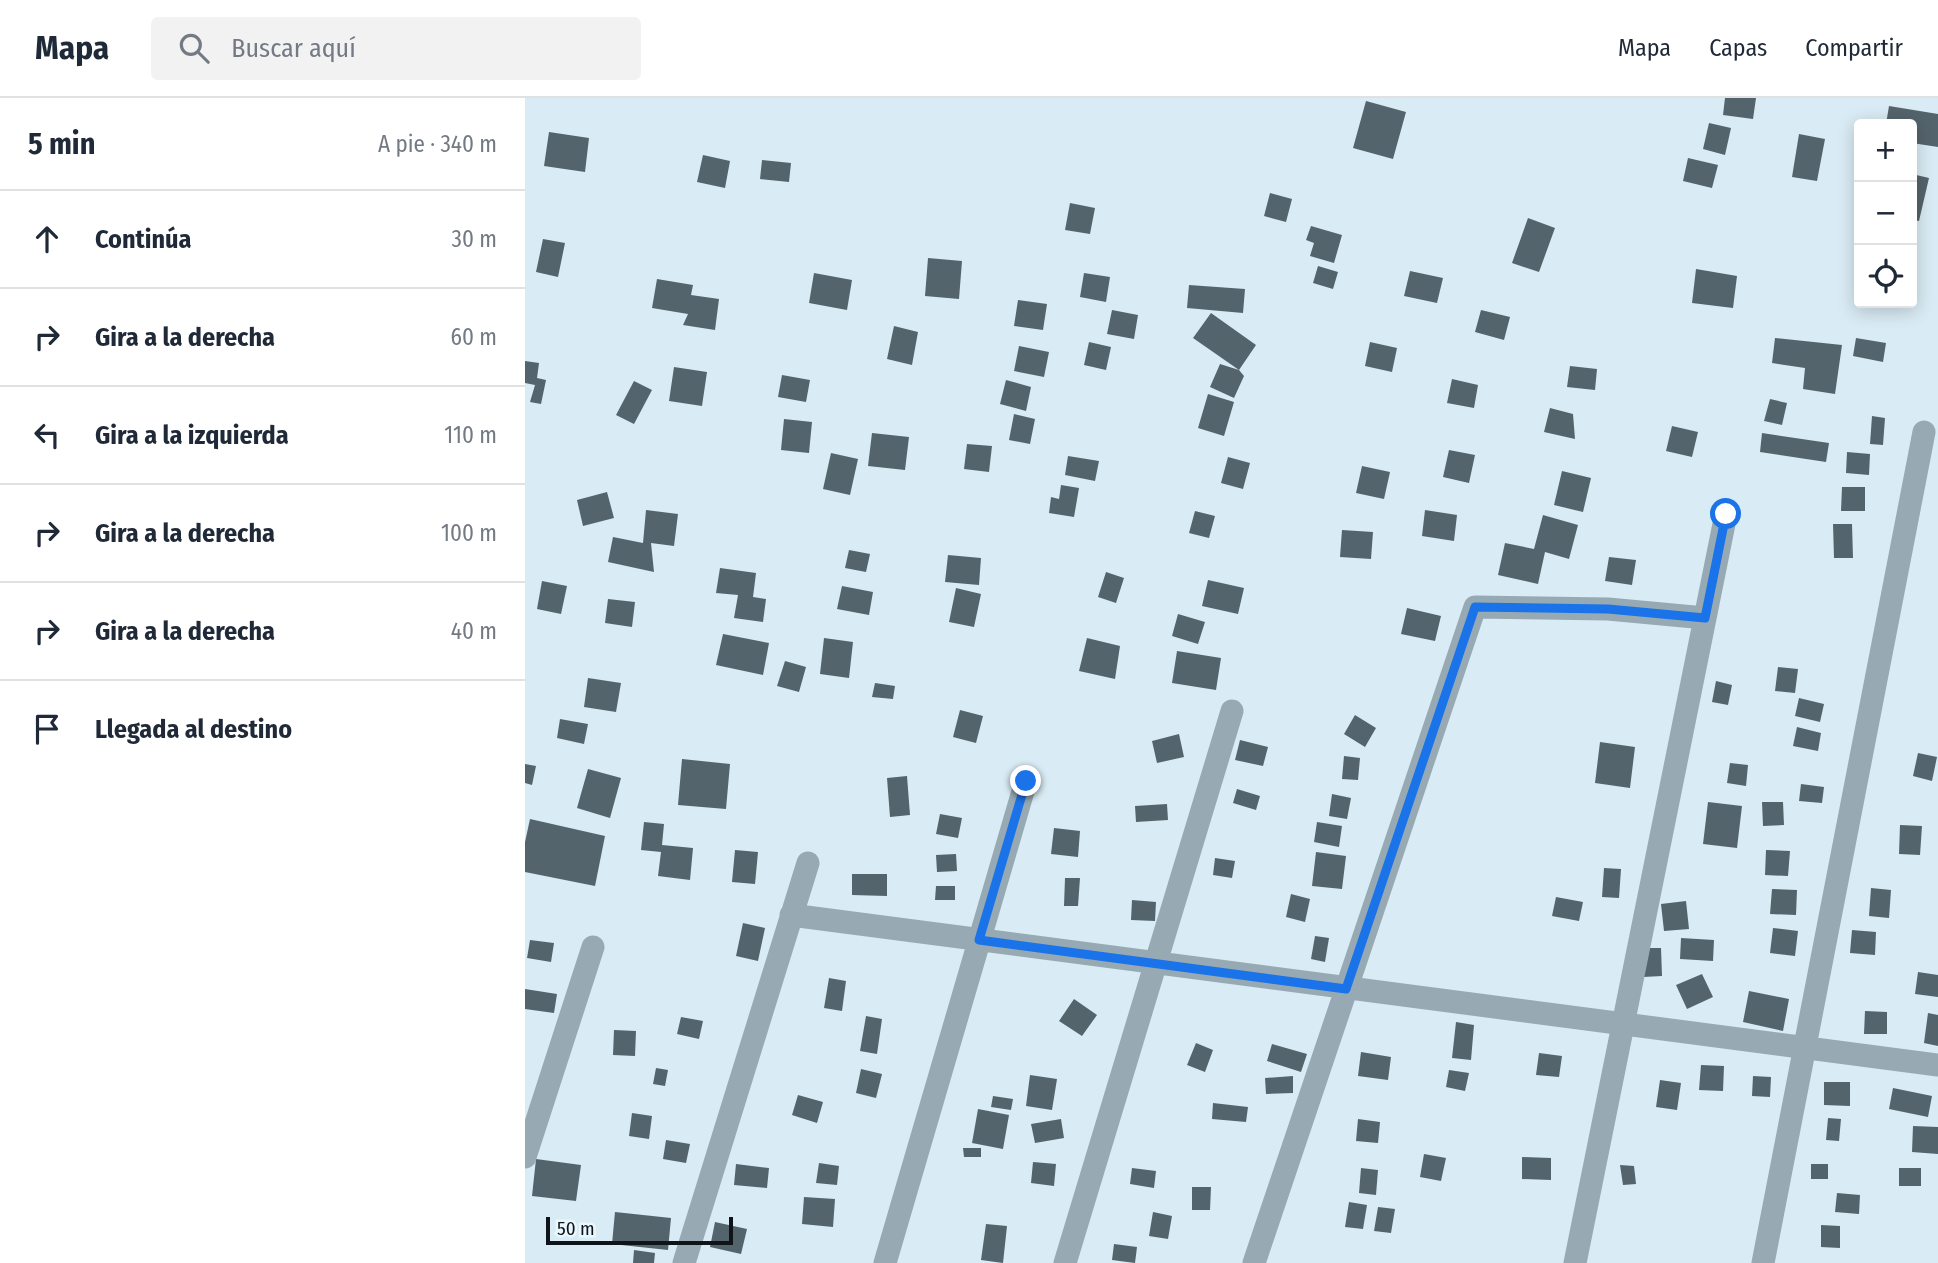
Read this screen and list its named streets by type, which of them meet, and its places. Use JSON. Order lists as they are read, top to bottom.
{
  "scale_bar": "50 m",
  "page": {
    "header": "Mapa",
    "search": "Buscar aquí",
    "nav": ["Mapa", "Capas", "Compartir"],
    "heading": ["5 min", "A pie · 340 m"],
    "map_buttons": ["+", "−"],
    "list": [
      ["Continúa", "30 m"],
      ["Gira a la derecha", "60 m"],
      ["Gira a la izquierda", "110 m"],
      ["Gira a la derecha", "100 m"],
      ["Gira a la derecha", "40 m"],
      "Llegada al destino"
    ],
    "scale": "50 m"
  }
}
